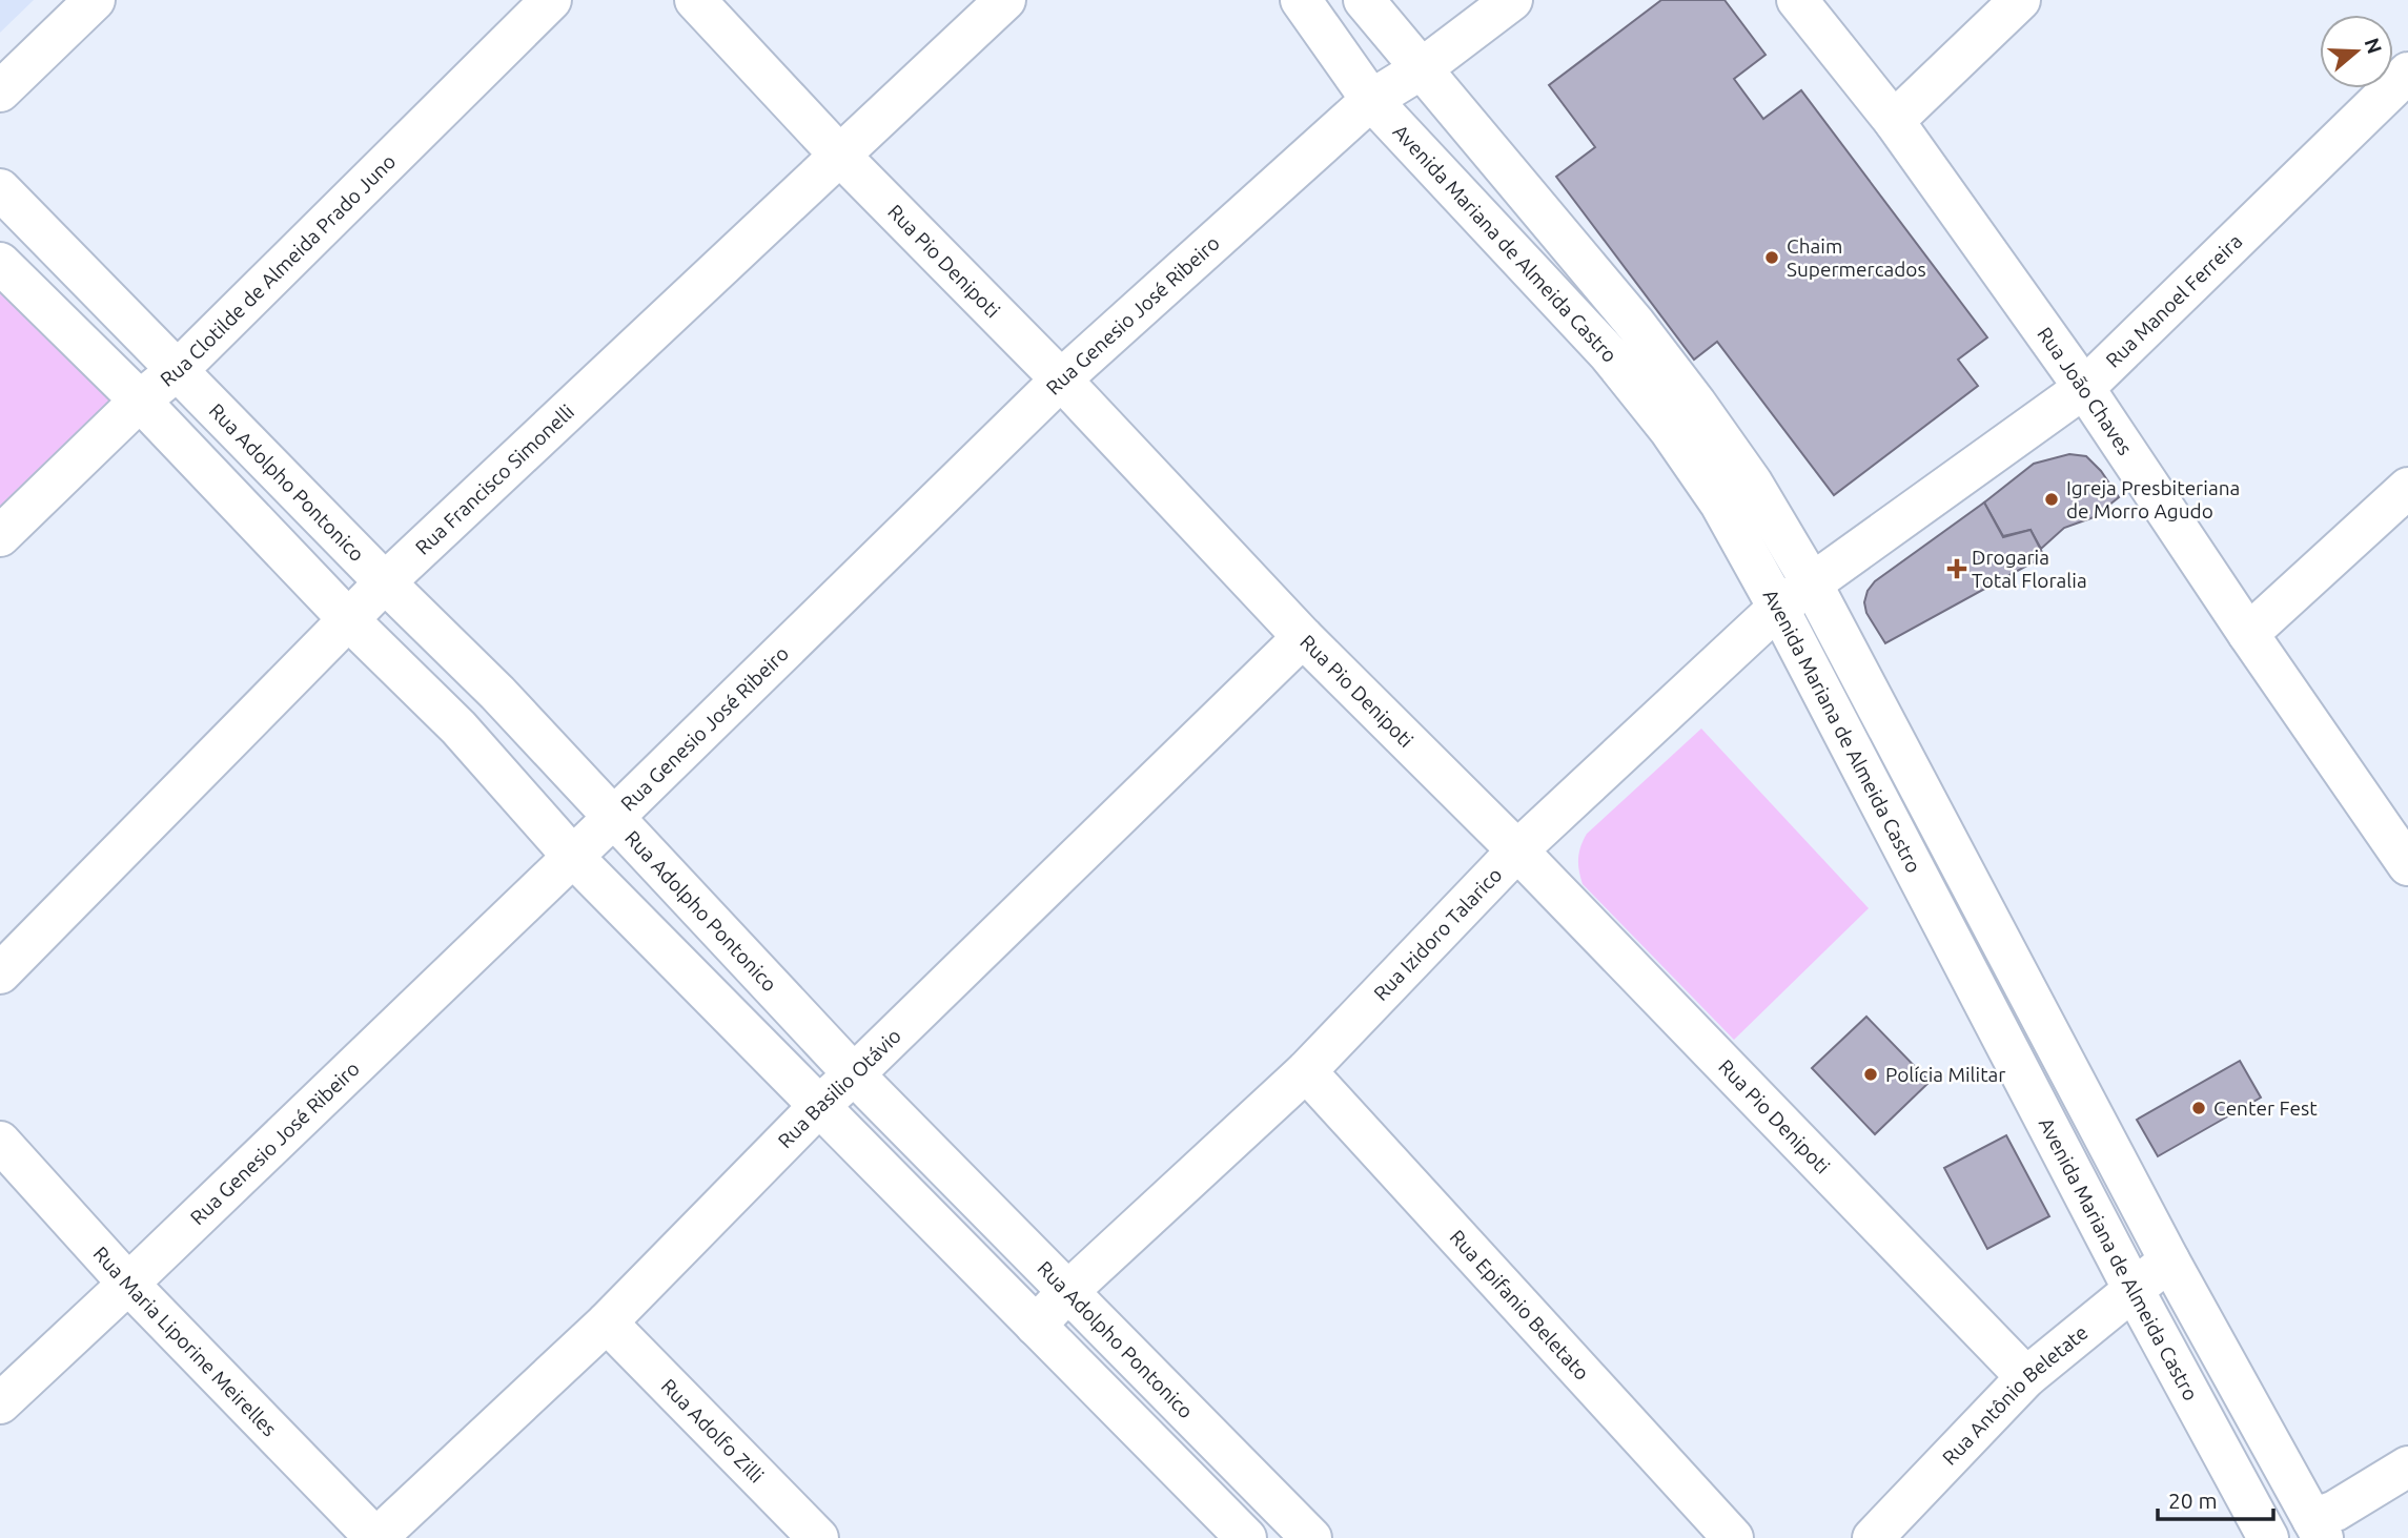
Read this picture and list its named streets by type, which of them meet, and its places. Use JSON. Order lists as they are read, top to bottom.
{
  "streets": {
    "street": [
      "Avenida Mariana de Almeida Castro",
      "Rua Pio Denipoti",
      "Rua Clotilde de Almeida Prado Juno",
      "Rua Manoel Ferreira",
      "Rua Genesio José Ribeiro",
      "Rua João Chaves",
      "Rua Francisco Simonelli",
      "Rua Adolpho Pontonico",
      "Rua Izidoro Talarico",
      "Rua Basilio Otávio",
      "Rua Epifanio Beletato",
      "Rua Maria Liporine Meirelles",
      "Rua Antônio Beletate",
      "Rua Adolfo Zilli"
    ]
  },
  "crossings": [
    ["Avenida Mariana de Almeida Castro", "Rua Manoel Ferreira"],
    ["Avenida Mariana de Almeida Castro", "Rua Genesio José Ribeiro"],
    ["Avenida Mariana de Almeida Castro", "Rua Izidoro Talarico"],
    ["Avenida Mariana de Almeida Castro", "Rua Antônio Beletate"],
    ["Rua Pio Denipoti", "Rua Genesio José Ribeiro"],
    ["Rua Pio Denipoti", "Rua Francisco Simonelli"],
    ["Rua Pio Denipoti", "Rua Izidoro Talarico"],
    ["Rua Pio Denipoti", "Rua Basilio Otávio"],
    ["Rua Pio Denipoti", "Rua Antônio Beletate"],
    ["Rua Clotilde de Almeida Prado Juno", "Rua Adolpho Pontonico"],
    ["Rua Manoel Ferreira", "Rua João Chaves"],
    ["Rua Manoel Ferreira", "Rua Izidoro Talarico"],
    ["Rua Genesio José Ribeiro", "Rua Adolpho Pontonico"],
    ["Rua Genesio José Ribeiro", "Rua Maria Liporine Meirelles"],
    ["Rua Francisco Simonelli", "Rua Adolpho Pontonico"],
    ["Rua Adolpho Pontonico", "Rua Izidoro Talarico"],
    ["Rua Adolpho Pontonico", "Rua Basilio Otávio"],
    ["Rua Izidoro Talarico", "Rua Epifanio Beletato"],
    ["Rua Basilio Otávio", "Rua Maria Liporine Meirelles"],
    ["Rua Basilio Otávio", "Rua Adolfo Zilli"]
  ],
  "places": {
    "other": [
      "Chaim Supermercados",
      "Igreja Presbiteriana de Morro Agudo",
      "Polícia Militar",
      "Center Fest"
    ],
    "health": ["Drogaria Total Floralia"]
  },
  "scale_bar": "20 m",
  "north": "right"
}
